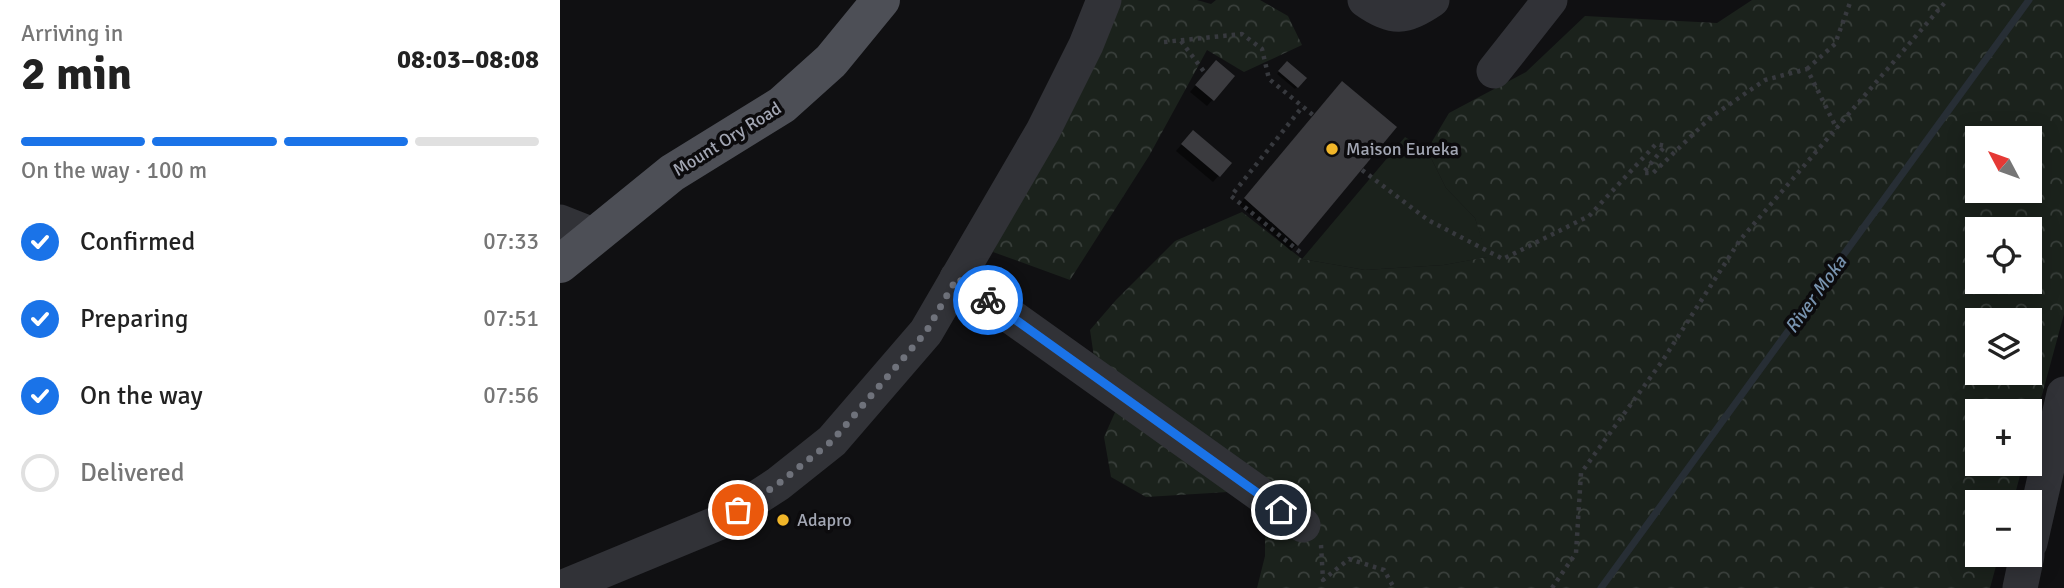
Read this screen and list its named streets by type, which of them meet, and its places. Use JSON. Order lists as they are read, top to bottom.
{
  "streets": {
    "main road": ["Mount Ory Road"]
  },
  "water": ["River Moka"],
  "places": ["Maison Eureka", "Adapro"],
  "north": "top left",
  "page": {
    "heading": ["2 min", "Arriving in", "08:03–08:08"],
    "bar": "On the way · 100 m",
    "map_buttons": ["+", "−"],
    "list": [
      ["Confirmed", "07:33"],
      ["Preparing", "07:51"],
      ["On the way", "07:56"],
      "Delivered"
    ]
  }
}
